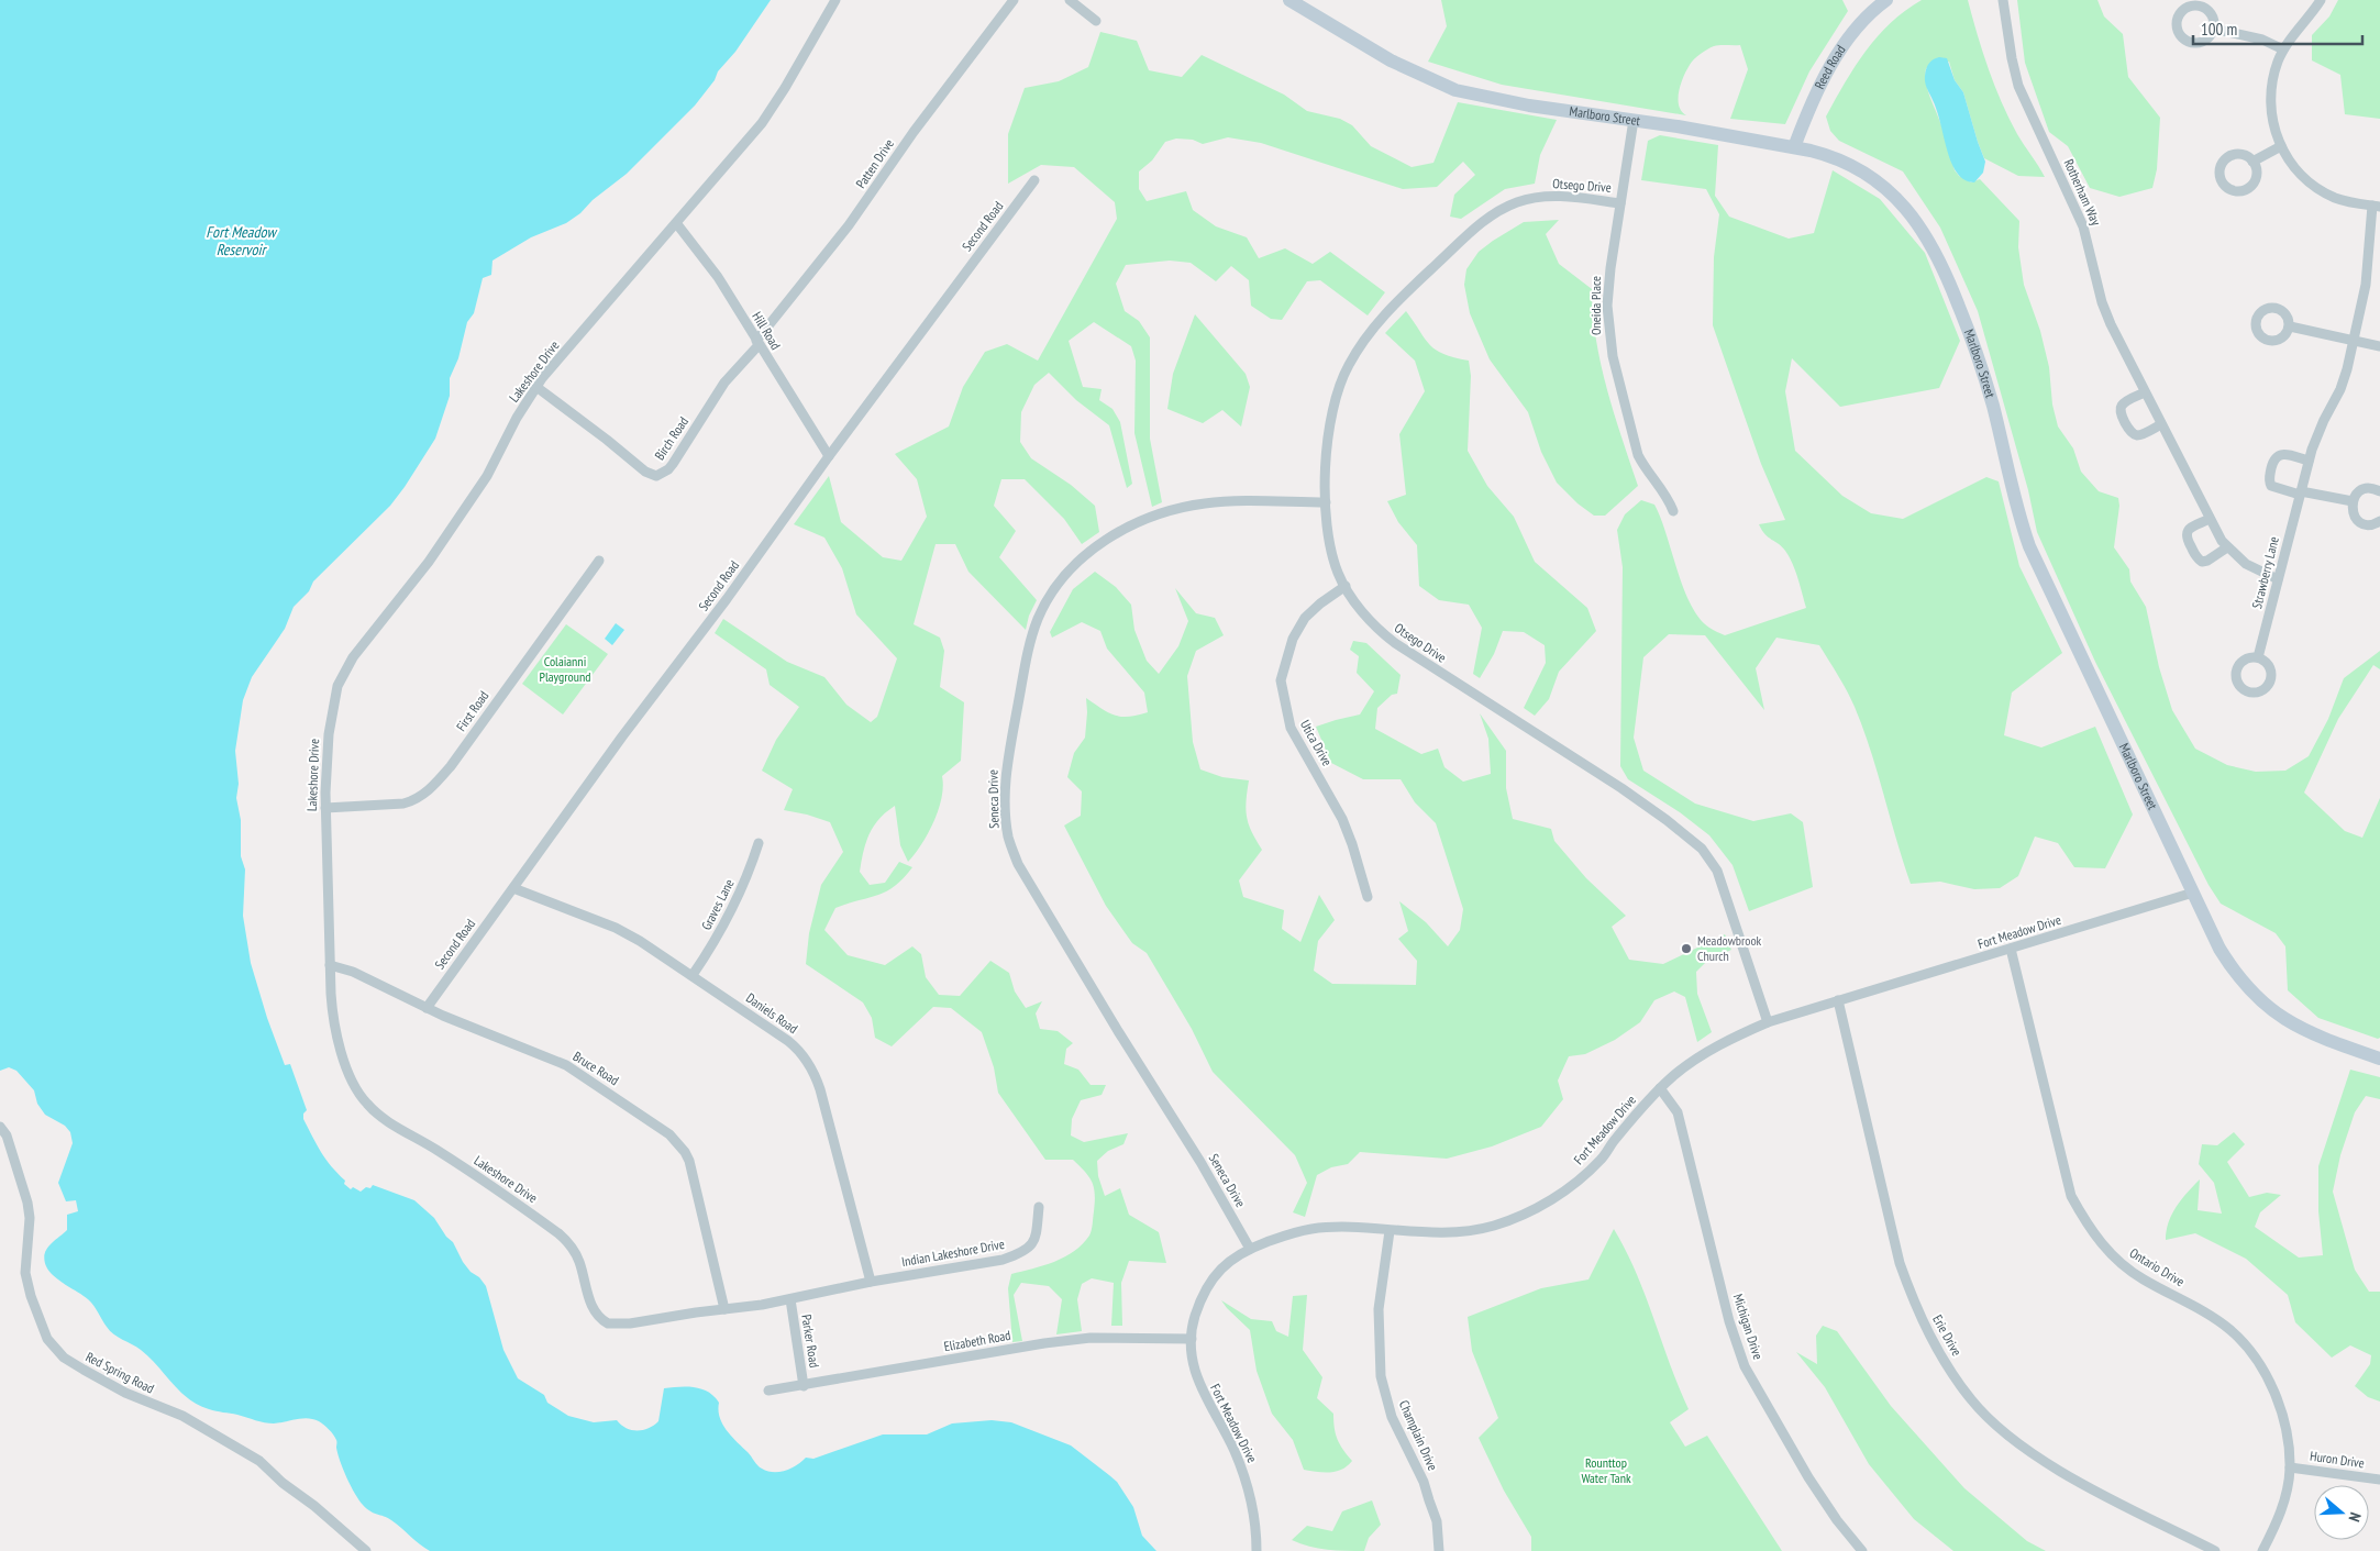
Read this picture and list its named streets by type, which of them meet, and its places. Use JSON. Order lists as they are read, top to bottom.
{
  "streets": {
    "street": [
      "Reed Road",
      "Marlboro Street",
      "Patten Drive",
      "Otsego Drive",
      "Rotherham Way",
      "Second Road",
      "Oneida Place",
      "Hill Road",
      "Lakeshore Drive",
      "Birch Road",
      "Strawberry Lane",
      "First Road",
      "Utica Drive",
      "Seneca Drive",
      "Graves Lane",
      "Fort Meadow Drive",
      "Daniels Road",
      "Bruce Road",
      "Indian Lakeshore Drive",
      "Ontario Drive",
      "Michigan Drive",
      "Erie Drive",
      "Parker Road",
      "Elizabeth Road",
      "Red Spring Road",
      "Champlain Drive",
      "Huron Drive"
    ]
  },
  "crossings": [
    ["Reed Road", "Marlboro Street"],
    ["Marlboro Street", "Oneida Place"],
    ["Marlboro Street", "Fort Meadow Drive"],
    ["Patten Drive", "Hill Road"],
    ["Patten Drive", "Birch Road"],
    ["Otsego Drive", "Oneida Place"],
    ["Otsego Drive", "Utica Drive"],
    ["Otsego Drive", "Seneca Drive"],
    ["Otsego Drive", "Fort Meadow Drive"],
    ["Rotherham Way", "Strawberry Lane"],
    ["Second Road", "Hill Road"],
    ["Second Road", "Daniels Road"],
    ["Second Road", "Bruce Road"],
    ["Hill Road", "Lakeshore Drive"],
    ["Hill Road", "Birch Road"],
    ["Lakeshore Drive", "Birch Road"],
    ["Lakeshore Drive", "First Road"],
    ["Lakeshore Drive", "Daniels Road"],
    ["Lakeshore Drive", "Bruce Road"],
    ["Lakeshore Drive", "Indian Lakeshore Drive"],
    ["Lakeshore Drive", "Parker Road"],
    ["Seneca Drive", "Fort Meadow Drive"],
    ["Graves Lane", "Daniels Road"],
    ["Fort Meadow Drive", "Ontario Drive"],
    ["Fort Meadow Drive", "Michigan Drive"],
    ["Fort Meadow Drive", "Erie Drive"],
    ["Fort Meadow Drive", "Elizabeth Road"],
    ["Fort Meadow Drive", "Champlain Drive"],
    ["Daniels Road", "Indian Lakeshore Drive"],
    ["Ontario Drive", "Huron Drive"],
    ["Parker Road", "Elizabeth Road"]
  ],
  "water": ["Fort Meadow Reservoir"],
  "parks": ["Colaianni Playground", "Rounttop Water Tank"],
  "places": ["Meadowbrook Church"],
  "scale_bar": "100 m",
  "north": "right"
}
